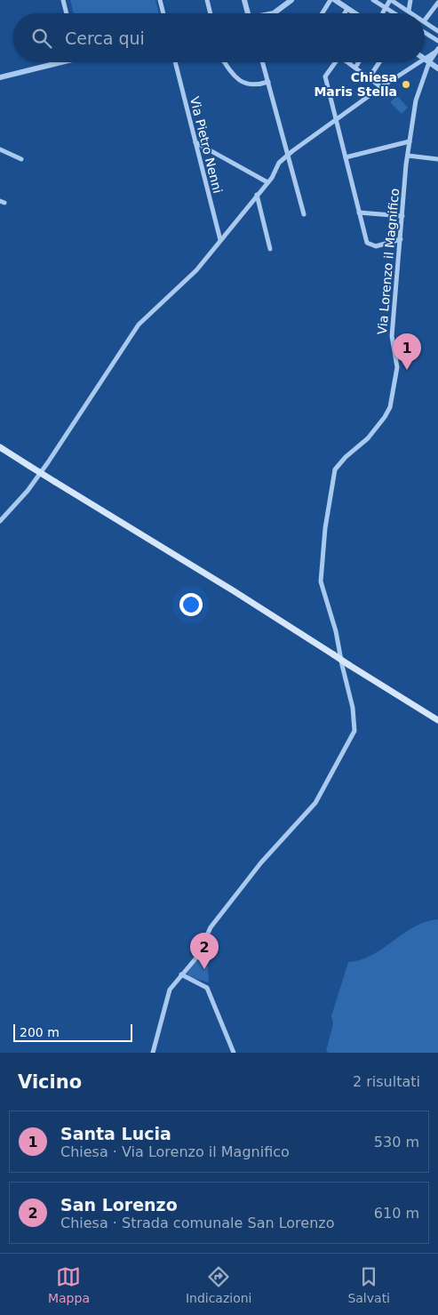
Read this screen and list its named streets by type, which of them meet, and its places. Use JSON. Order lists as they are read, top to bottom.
{
  "streets": {
    "street": ["Via Pietro Nenni", "Via Lorenzo il Magnifico"]
  },
  "places": ["Chiesa Maris Stella"],
  "scale_bar": "200 m",
  "page": {
    "search": "Cerca qui",
    "pins": ["1", "2"],
    "scale": "200 m",
    "heading": ["Vicino", "2 risultati"],
    "list": [
      {
        "mark": "1",
        "name": "Santa Lucia",
        "note": "Chiesa · Via Lorenzo il Magnifico",
        "value": "530 m"
      },
      {
        "mark": "2",
        "name": "San Lorenzo",
        "note": "Chiesa · Strada comunale San Lorenzo",
        "value": "610 m"
      }
    ],
    "nav": ["Mappa", "Indicazioni", "Salvati"]
  }
}
